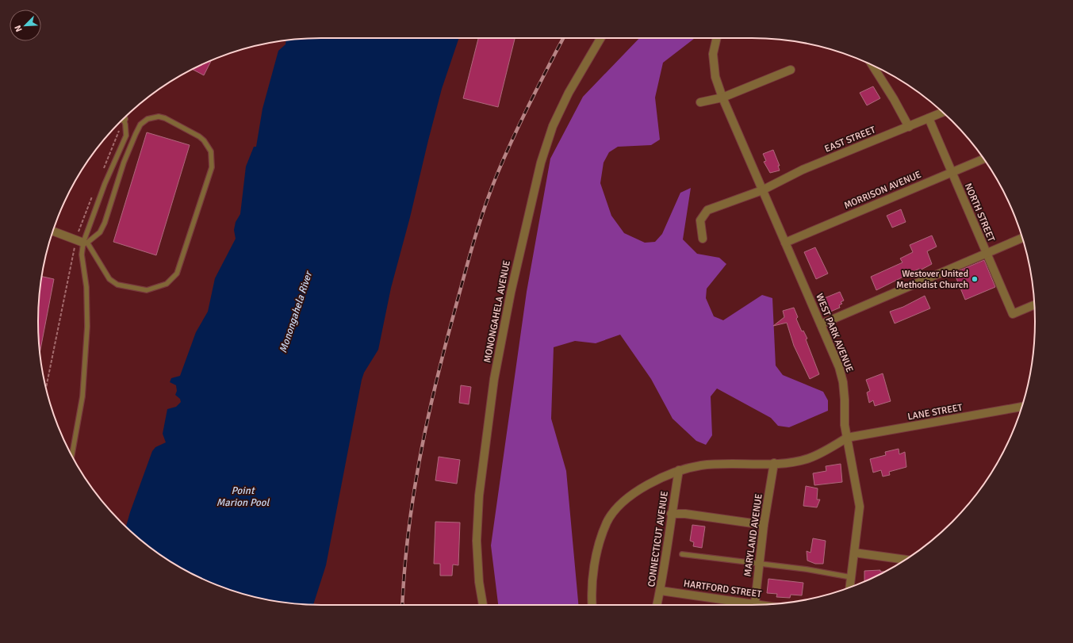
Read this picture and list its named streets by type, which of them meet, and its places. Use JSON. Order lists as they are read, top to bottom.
{
  "streets": {
    "street": [
      "EAST STREET",
      "MORRISON AVENUE",
      "NORTH STREET",
      "MONONGAHELA AVENUE",
      "WEST PARK AVENUE",
      "LANE STREET",
      "MARYLAND AVENUE",
      "CONNECTICUT AVENUE",
      "HARTFORD STREET"
    ]
  },
  "crossings": [
    ["EAST STREET", "NORTH STREET"],
    ["EAST STREET", "WEST PARK AVENUE"],
    ["MORRISON AVENUE", "NORTH STREET"],
    ["MORRISON AVENUE", "WEST PARK AVENUE"],
    ["WEST PARK AVENUE", "LANE STREET"],
    ["CONNECTICUT AVENUE", "HARTFORD STREET"]
  ],
  "water": ["Monongahela River", "Point Marion Pool"],
  "places": ["Westover United Methodist Church"],
  "north": "bottom left"
}
